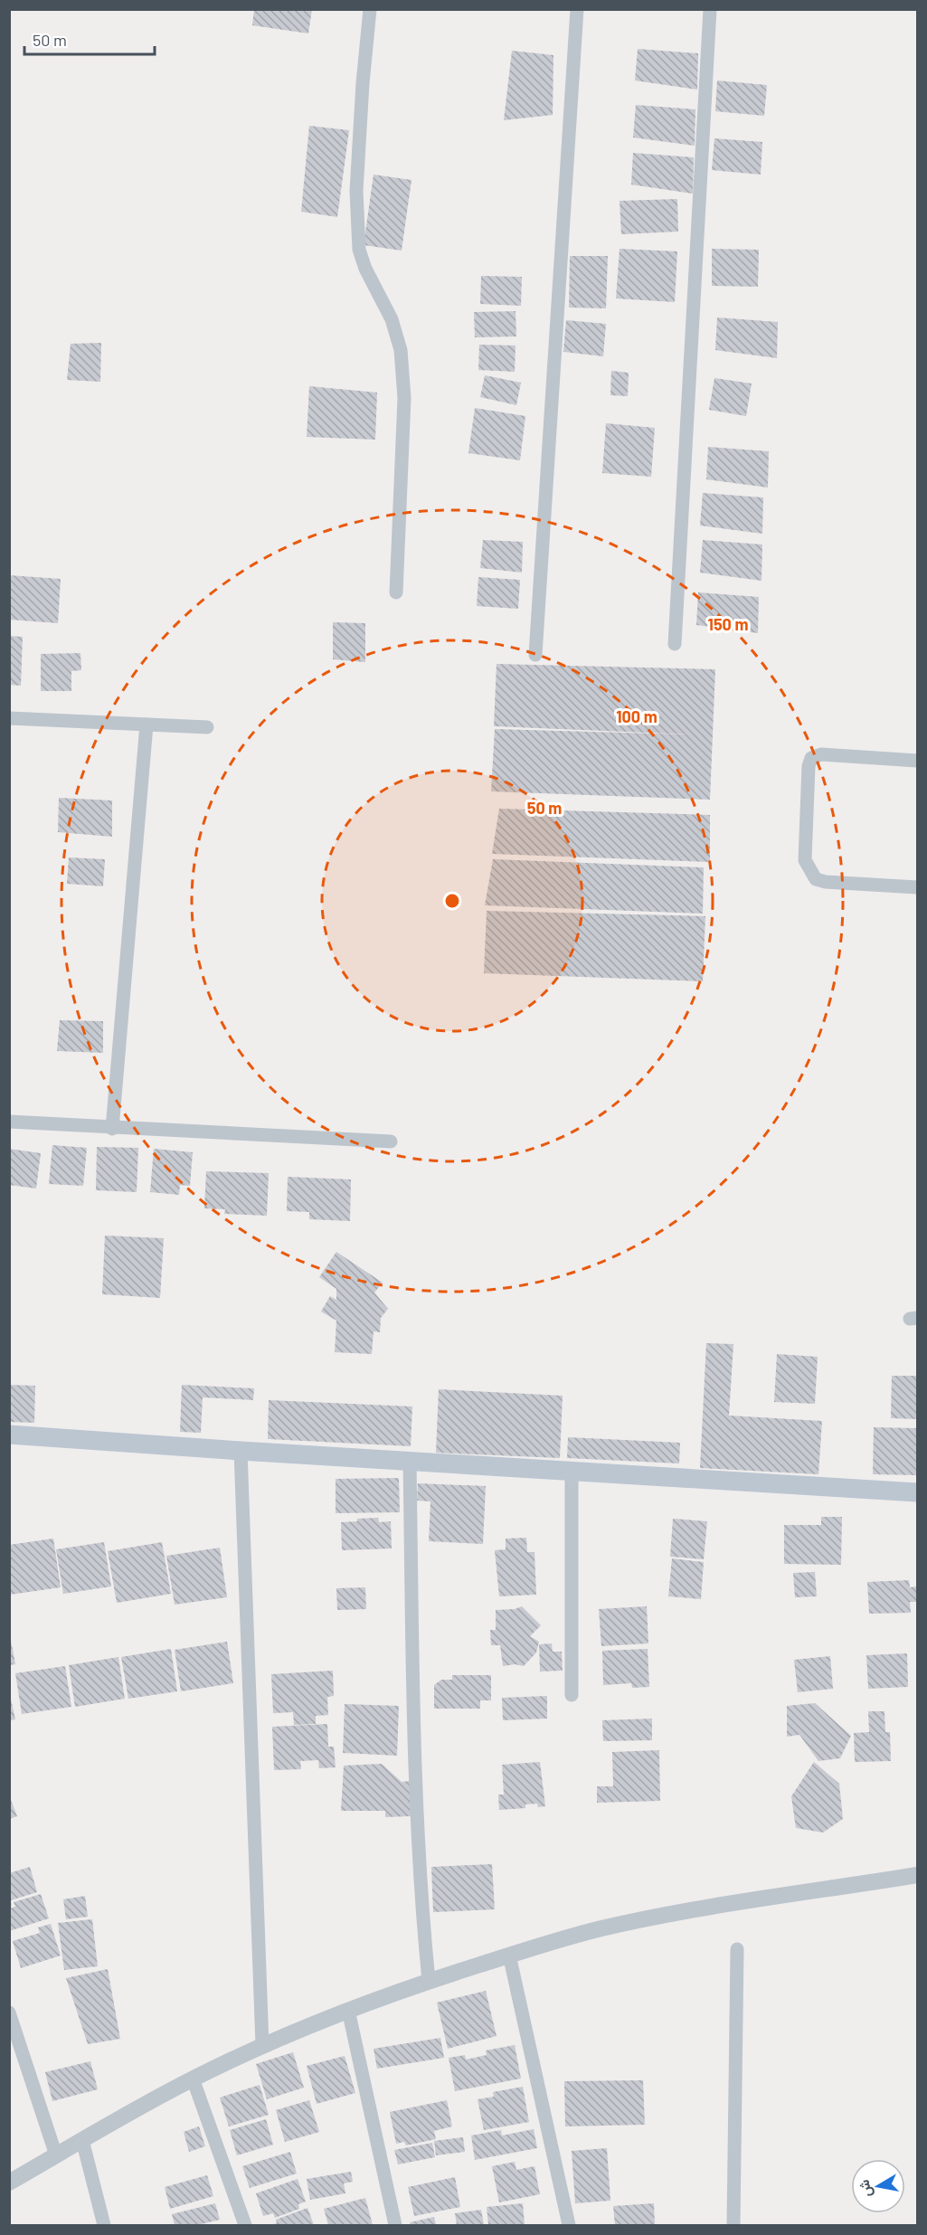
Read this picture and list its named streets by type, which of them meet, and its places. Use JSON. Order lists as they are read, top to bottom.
{
  "scale_bar": "50 m",
  "north": "left",
  "rings": ["150 m", "100 m", "50 m"]
}
